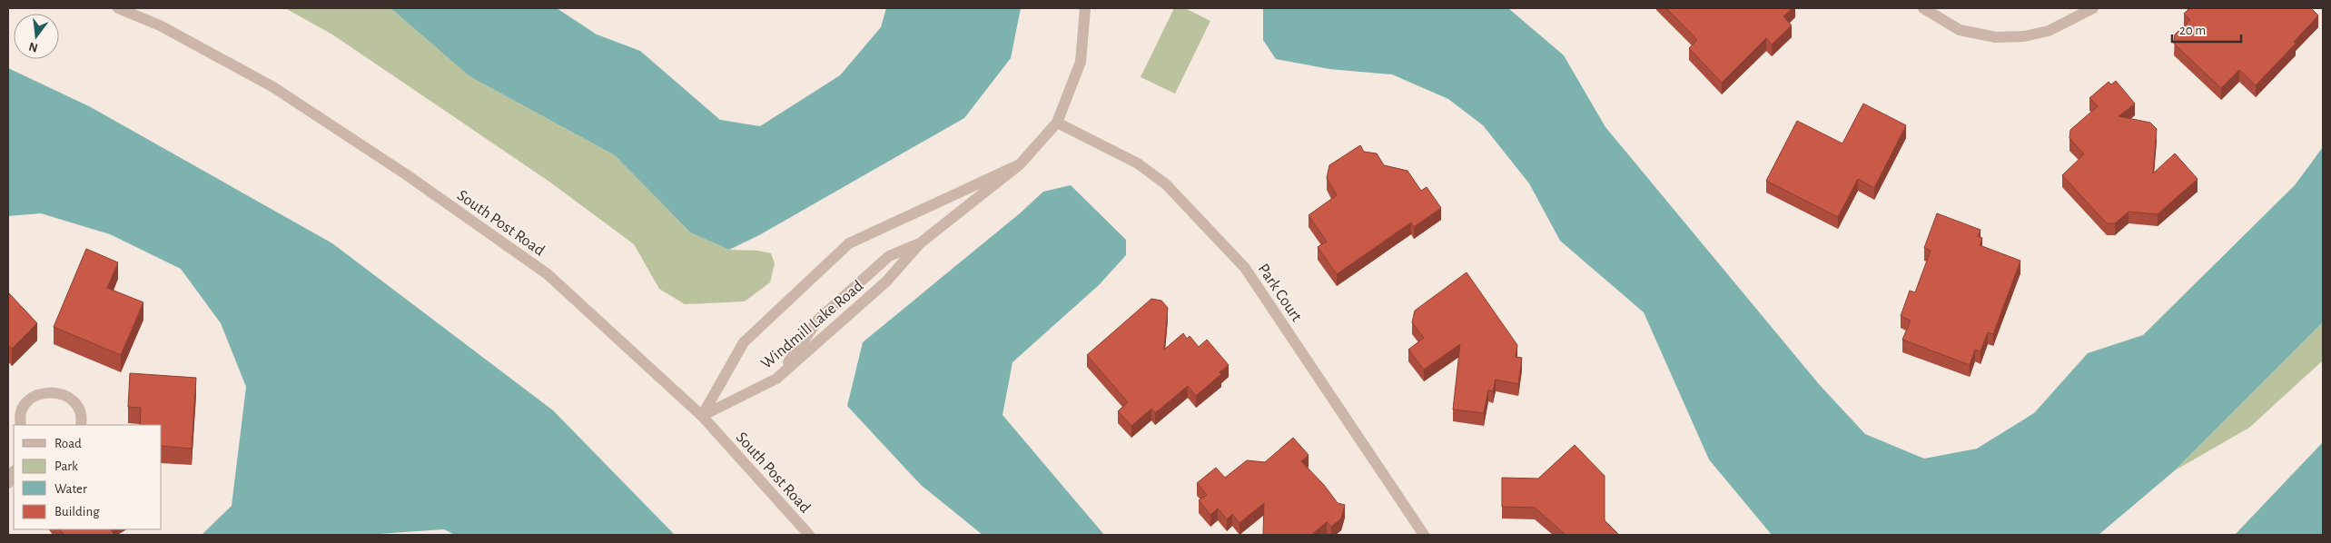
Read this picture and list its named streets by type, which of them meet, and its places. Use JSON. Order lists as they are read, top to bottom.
{
  "streets": {
    "street": ["South Post Road", "Park Court", "Windmill Lake Road"]
  },
  "crossings": [
    ["South Post Road", "Windmill Lake Road"],
    ["Park Court", "Windmill Lake Road"]
  ],
  "legend": [
    "Road",
    "Park",
    "Water",
    "Building"
  ],
  "scale_bar": "20 m",
  "north": "bottom"
}
